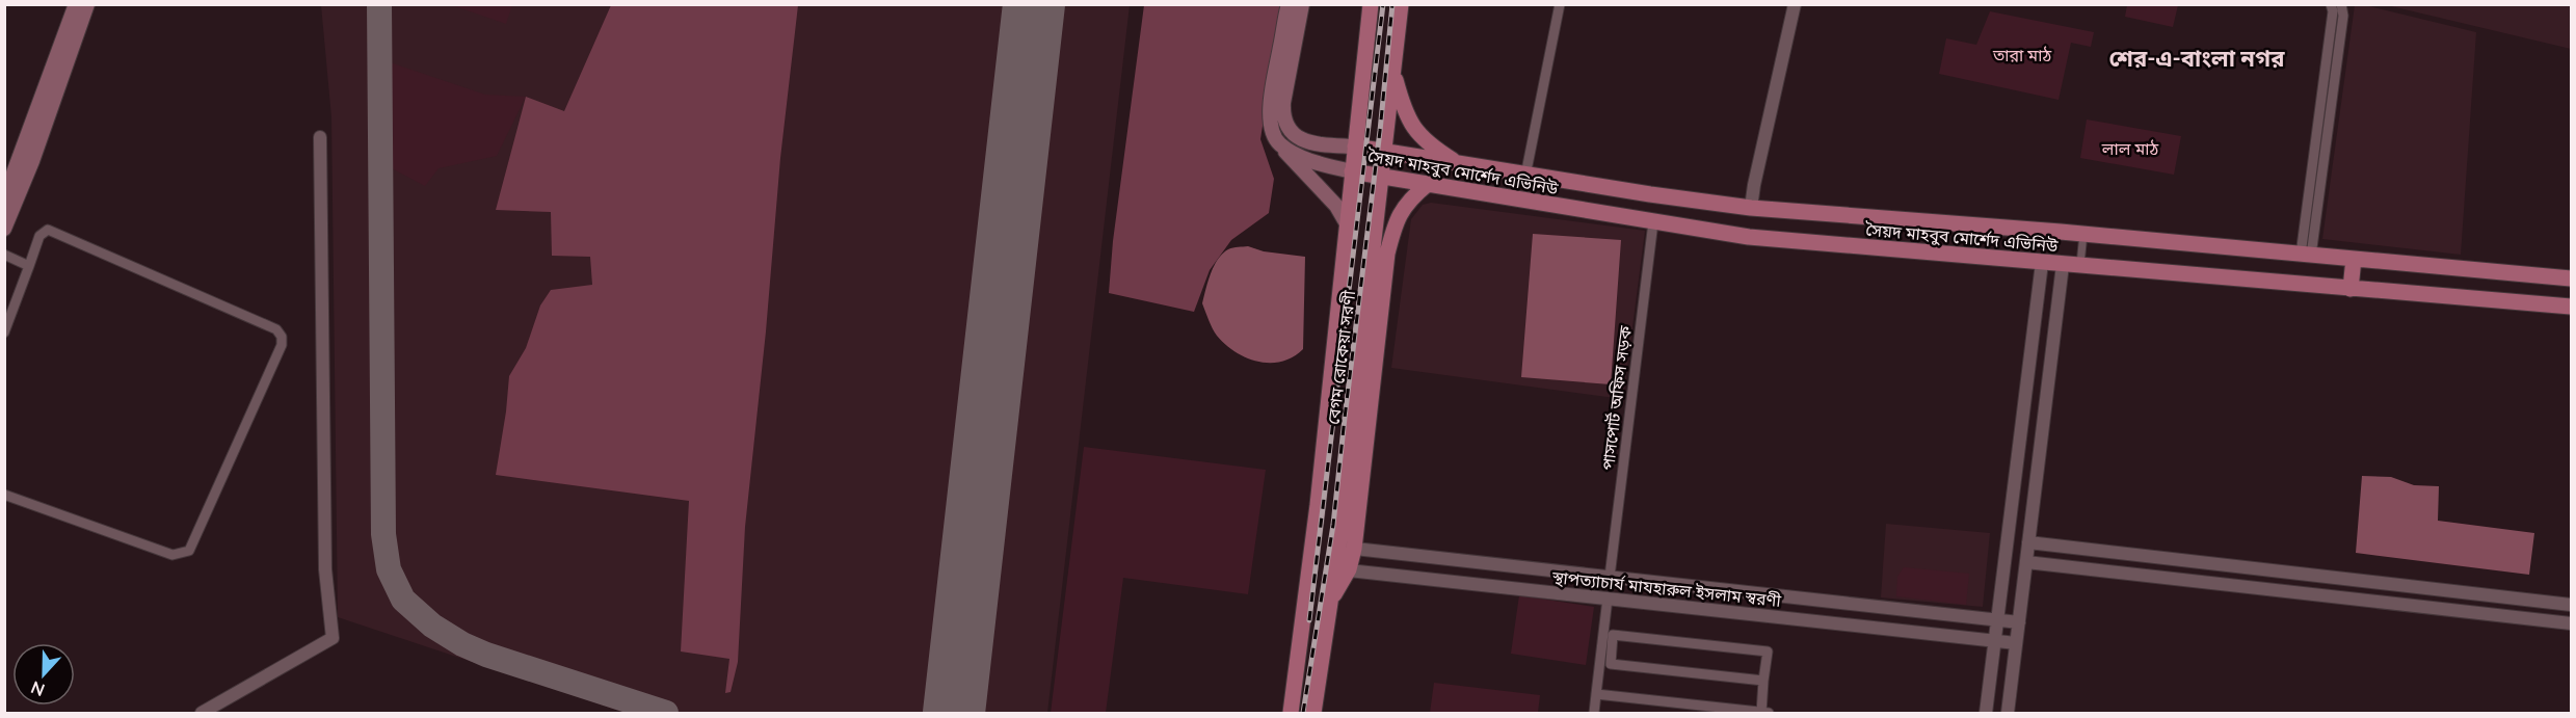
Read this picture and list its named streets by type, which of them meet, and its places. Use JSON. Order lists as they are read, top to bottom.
{
  "streets": {
    "main road": ["সৈয়দ মাহবুব মোর্শেদ এভিনিউ", "বেগম রোকেয়া সরণী"],
    "street": ["পাসপোর্ট অফিস সড়ক", "স্থাপত্যাচার্য মাযহারুল ইসলাম স্বরণী"]
  },
  "crossings": [
    ["সৈয়দ মাহবুব মোর্শেদ এভিনিউ", "বেগম রোকেয়া সরণী"],
    ["সৈয়দ মাহবুব মোর্শেদ এভিনিউ", "পাসপোর্ট অফিস সড়ক"],
    ["বেগম রোকেয়া সরণী", "স্থাপত্যাচার্য মাযহারুল ইসলাম স্বরণী"],
    ["পাসপোর্ট অফিস সড়ক", "স্থাপত্যাচার্য মাযহারুল ইসলাম স্বরণী"]
  ],
  "districts": ["শের-এ-বাংলা নগর"],
  "parks": ["তারা মাঠ", "লাল মাঠ"],
  "north": "bottom"
}
